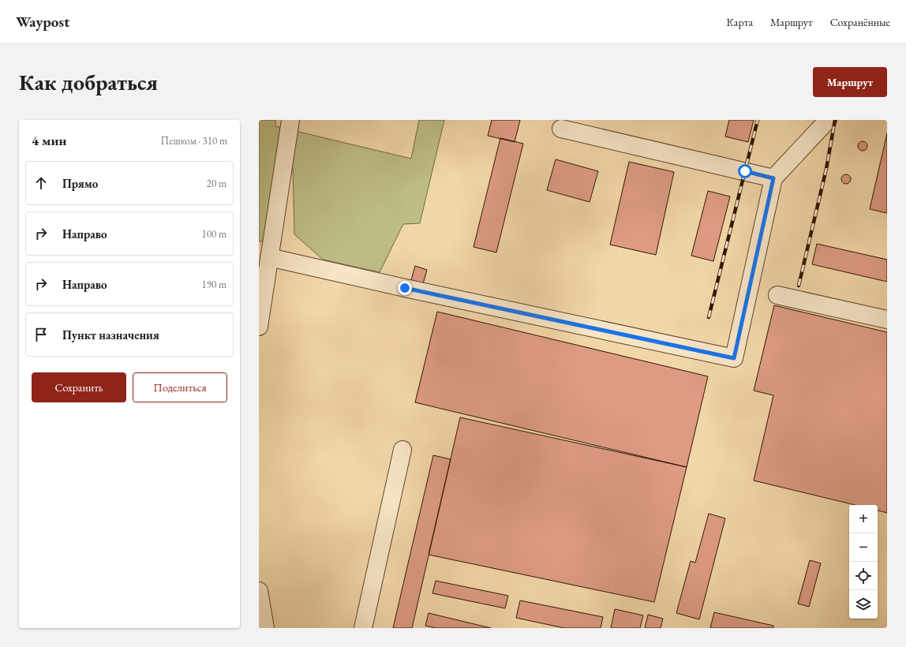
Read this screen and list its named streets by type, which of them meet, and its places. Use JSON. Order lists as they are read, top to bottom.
{
  "page": {
    "header": "Waypost",
    "nav": ["Карта", "Маршрут", "Сохранённые"],
    "buttons": [
      "Маршрут",
      ["Сохранить", "Поделиться"]
    ],
    "title": "Как добраться",
    "heading": ["4 мин", "Пешком · 310 m"],
    "list": [
      ["Прямо", "20 m"],
      ["Направо", "100 m"],
      ["Направо", "190 m"],
      "Пункт назначения"
    ],
    "map_buttons": ["+", "−"]
  }
}
